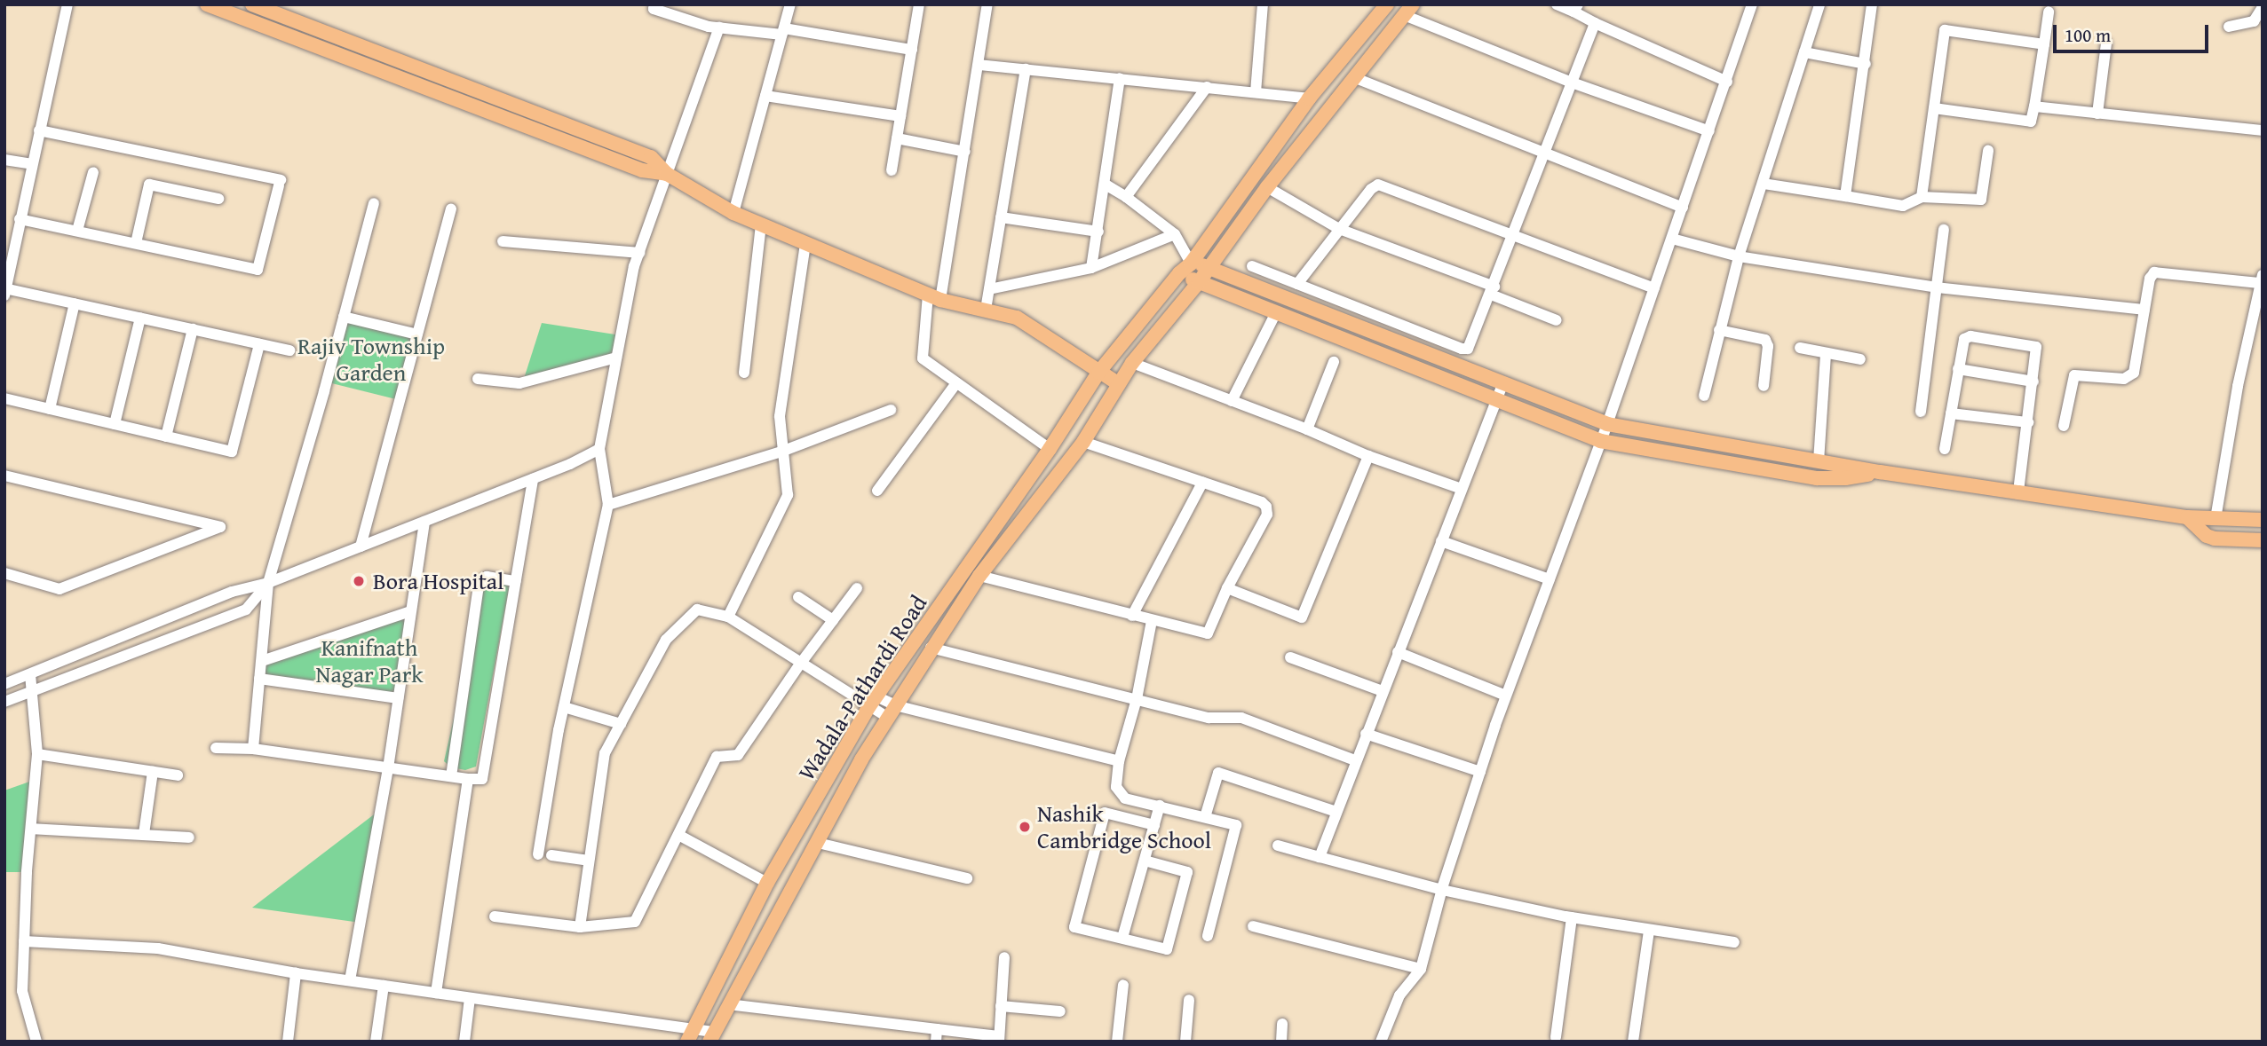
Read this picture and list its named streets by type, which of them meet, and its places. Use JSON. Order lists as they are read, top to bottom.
{
  "streets": {
    "main road": ["Wadala-Pathardi Road"]
  },
  "parks": ["Rajiv Township Garden", "Kanifnath Nagar Park"],
  "places": ["Bora Hospital", "Nashik Cambridge School"],
  "scale_bar": "100 m"
}
